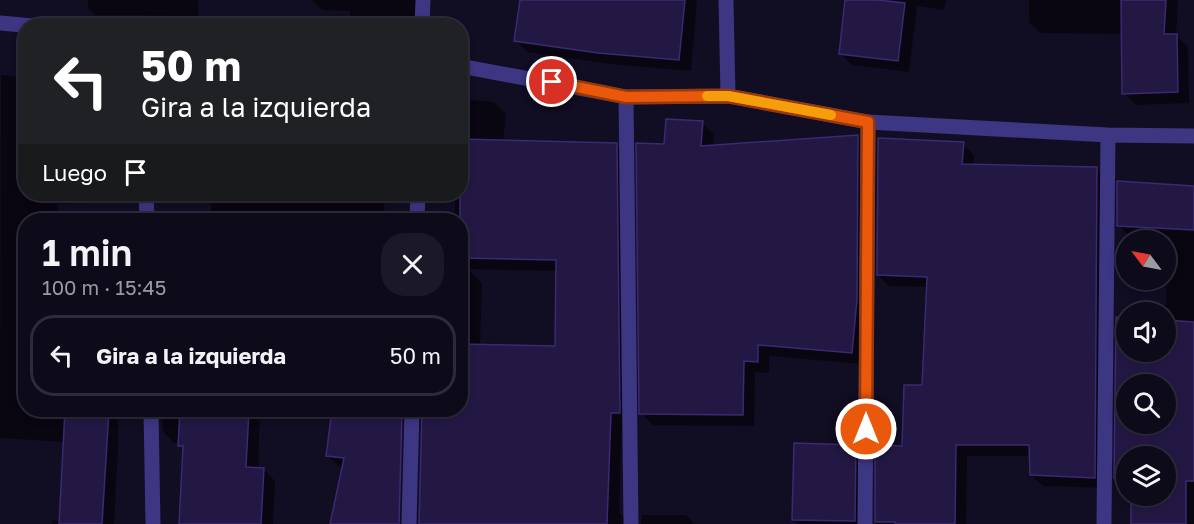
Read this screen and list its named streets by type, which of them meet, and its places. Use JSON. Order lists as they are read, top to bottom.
{
  "north": "top left",
  "page": {
    "turn": ["50 m", "Gira a la izquierda"],
    "then": "Luego",
    "heading": ["1 min", "100 m · 15:45"],
    "list": [
      {
        "name": "Gira a la izquierda",
        "value": "50 m"
      }
    ]
  }
}
